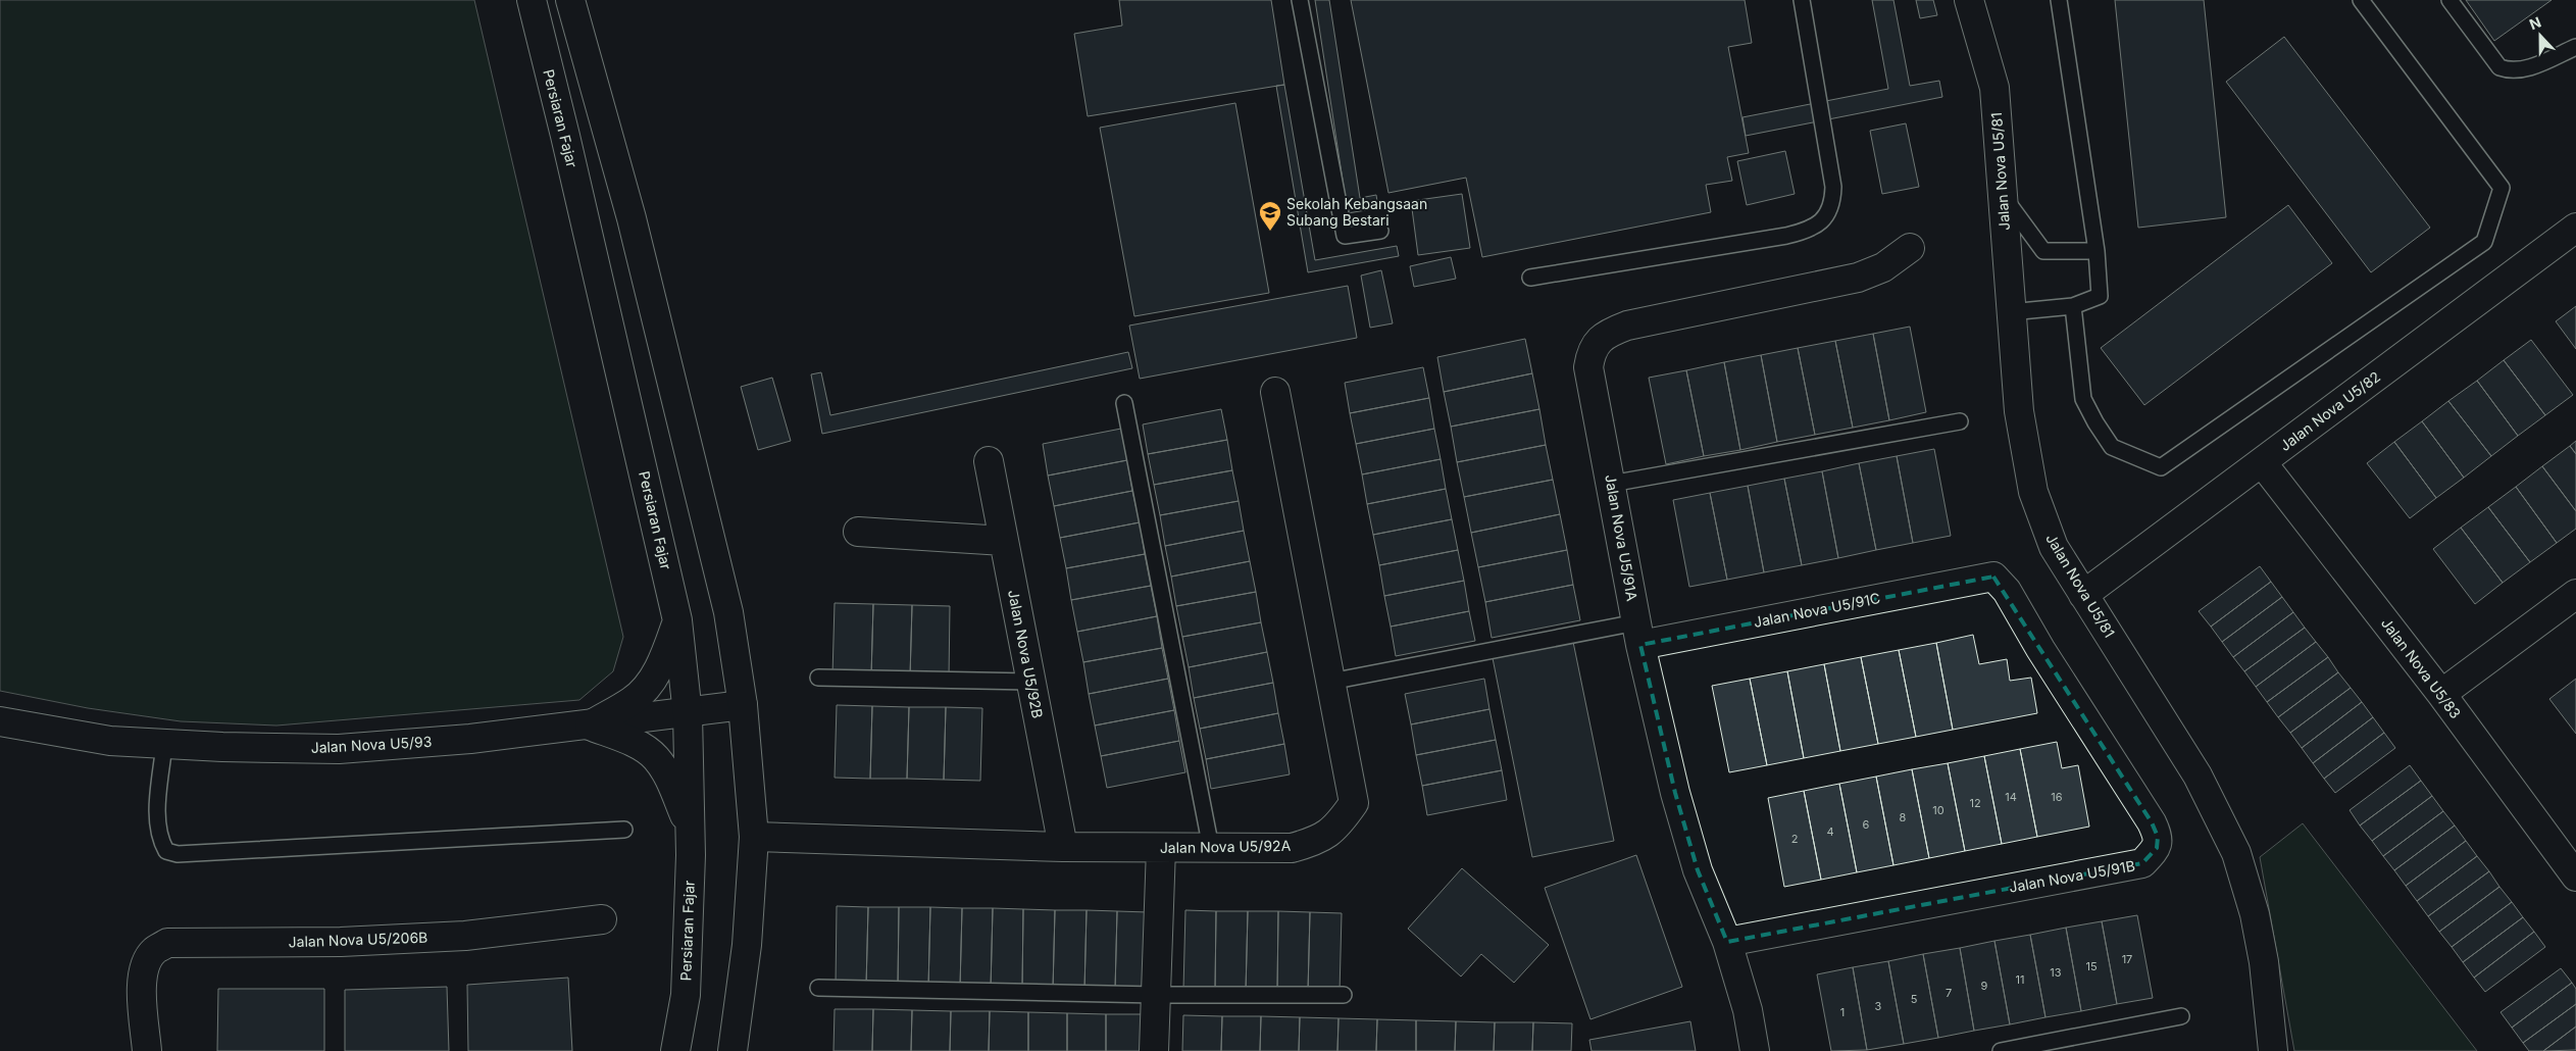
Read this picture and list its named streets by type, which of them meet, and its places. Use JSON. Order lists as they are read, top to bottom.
{
  "streets": {
    "street": [
      "Persiaran Fajar",
      "Jalan Nova U5/81",
      "Jalan Nova U5/82",
      "Jalan Nova U5/91A",
      "Jalan Nova U5/91C",
      "Jalan Nova U5/92B",
      "Jalan Nova U5/83",
      "Jalan Nova U5/93",
      "Jalan Nova U5/92A",
      "Jalan Nova U5/91B",
      "Jalan Nova U5/206B"
    ]
  },
  "crossings": [
    ["Persiaran Fajar", "Jalan Nova U5/93"],
    ["Jalan Nova U5/81", "Jalan Nova U5/82"],
    ["Jalan Nova U5/82", "Jalan Nova U5/83"],
    ["Jalan Nova U5/91A", "Jalan Nova U5/91C"],
    ["Jalan Nova U5/91A", "Jalan Nova U5/91B"],
    ["Jalan Nova U5/91C", "Jalan Nova U5/91B"],
    ["Jalan Nova U5/92B", "Jalan Nova U5/92A"]
  ],
  "places": {
    "school or university": ["Sekolah Kebangsaan Subang Bestari"]
  },
  "house_numbers": [
    "14",
    "16",
    "12",
    "10",
    "8",
    "6",
    "4",
    "2",
    "17",
    "15",
    "13",
    "11",
    "9",
    "7",
    "5",
    "3",
    "1"
  ],
  "north": "top"
}
